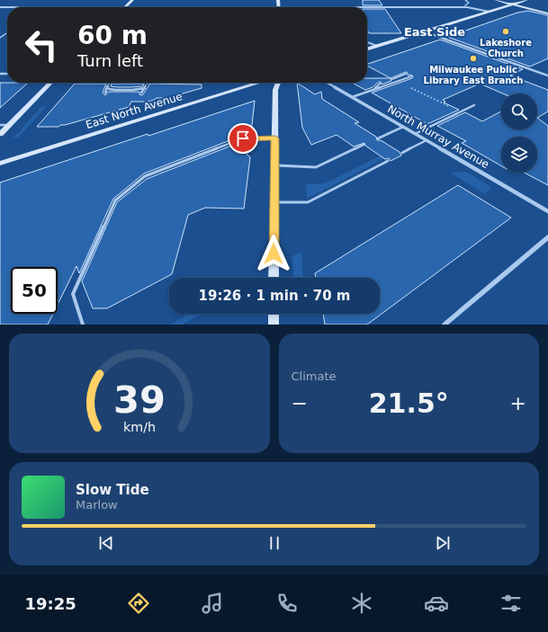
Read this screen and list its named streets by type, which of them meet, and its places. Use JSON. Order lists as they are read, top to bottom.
{
  "streets": {
    "main road": ["East North Avenue"],
    "street": ["North Murray Avenue"]
  },
  "districts": ["East Side"],
  "places": ["Lakeshore Church", "Milwaukee Public Library East Branch"],
  "page": {
    "turn": ["60 m", "Turn left"],
    "limit": "50",
    "trip": "19:26 · 1 min · 70 m",
    "tile": "Climate",
    "heat": ["−", "21.5°", "+"],
    "song": ["Slow Tide", "Marlow"],
    "tabs": "19:25",
    "gauge": ["39", "km/h"]
  }
}
